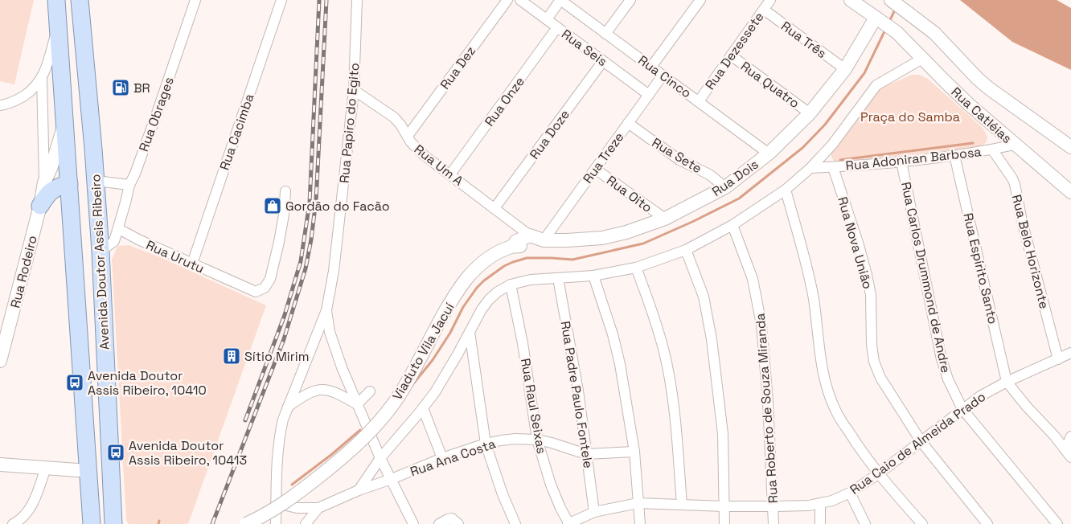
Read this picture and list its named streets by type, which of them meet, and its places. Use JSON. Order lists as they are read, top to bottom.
{
  "streets": {
    "main road": ["Avenida Doutor Assis Ribeiro"],
    "street": [
      "Rua Três",
      "Rua Seis",
      "Rua Dezessete",
      "Rua Dez",
      "Rua Cinco",
      "Rua Quatro",
      "Rua Onze",
      "Rua Obrages",
      "Rua Catléias",
      "Rua Papiro do Egito",
      "Rua Cacimba",
      "Rua Doze",
      "Rua Sete",
      "Rua Treze",
      "Rua Adoniran Barbosa",
      "Rua Um A",
      "Rua Dois",
      "Rua Oito",
      "Rua Nova União",
      "Rua Belo Horizonte",
      "Rua Urutu",
      "Rua Espírito Santo",
      "Rua Rodeiro",
      "Rua Carlos Drummond de Andre",
      "Viaduto Vila Jacuí",
      "Rua Padre Paulo Fontele",
      "Rua Raul Seixas",
      "Rua Roberto de Souza Miranda",
      "Rua Caio de Almeida Prado",
      "Rua Ana Costa"
    ]
  },
  "crossings": [
    ["Rua Três", "Rua Dezessete"],
    ["Rua Três", "Rua Dois"],
    ["Rua Seis", "Rua Onze"],
    ["Rua Seis", "Rua Doze"],
    ["Rua Seis", "Rua Treze"],
    ["Rua Dezessete", "Rua Cinco"],
    ["Rua Dezessete", "Rua Quatro"],
    ["Rua Dez", "Rua Um A"],
    ["Rua Cinco", "Rua Treze"],
    ["Rua Cinco", "Rua Dois"],
    ["Rua Quatro", "Rua Dois"],
    ["Rua Onze", "Rua Um A"],
    ["Rua Obrages", "Rua Urutu"],
    ["Rua Catléias", "Rua Adoniran Barbosa"],
    ["Rua Catléias", "Rua Dois"],
    ["Rua Papiro do Egito", "Rua Um A"],
    ["Rua Papiro do Egito", "Rua Ana Costa"],
    ["Rua Cacimba", "Rua Urutu"],
    ["Rua Doze", "Rua Um A"],
    ["Rua Sete", "Rua Treze"],
    ["Rua Sete", "Rua Dois"],
    ["Rua Treze", "Rua Um A"],
    ["Rua Treze", "Rua Dois"],
    ["Rua Treze", "Rua Oito"],
    ["Rua Adoniran Barbosa", "Rua Nova União"],
    ["Rua Adoniran Barbosa", "Rua Belo Horizonte"],
    ["Rua Adoniran Barbosa", "Rua Espírito Santo"],
    ["Rua Adoniran Barbosa", "Rua Carlos Drummond de Andre"],
    ["Rua Um A", "Rua Dois"],
    ["Rua Dois", "Rua Oito"],
    ["Rua Dois", "Viaduto Vila Jacuí"],
    ["Rua Nova União", "Rua Caio de Almeida Prado"],
    ["Rua Belo Horizonte", "Rua Caio de Almeida Prado"],
    ["Avenida Doutor Assis Ribeiro", "Rua Rodeiro"],
    ["Rua Espírito Santo", "Rua Caio de Almeida Prado"],
    ["Rua Carlos Drummond de Andre", "Rua Caio de Almeida Prado"],
    ["Rua Padre Paulo Fontele", "Rua Caio de Almeida Prado"],
    ["Rua Padre Paulo Fontele", "Rua Ana Costa"],
    ["Rua Raul Seixas", "Rua Caio de Almeida Prado"],
    ["Rua Raul Seixas", "Rua Ana Costa"],
    ["Rua Roberto de Souza Miranda", "Rua Caio de Almeida Prado"]
  ],
  "parks": ["Praça do Samba"],
  "places": {
    "fuel station": ["BR"],
    "shop": ["Gordão do Facão"],
    "building": ["Sítio Mirim"],
    "bus stop": ["Avenida Doutor Assis Ribeiro, 10410", "Avenida Doutor Assis Ribeiro, 10413"]
  }
}
